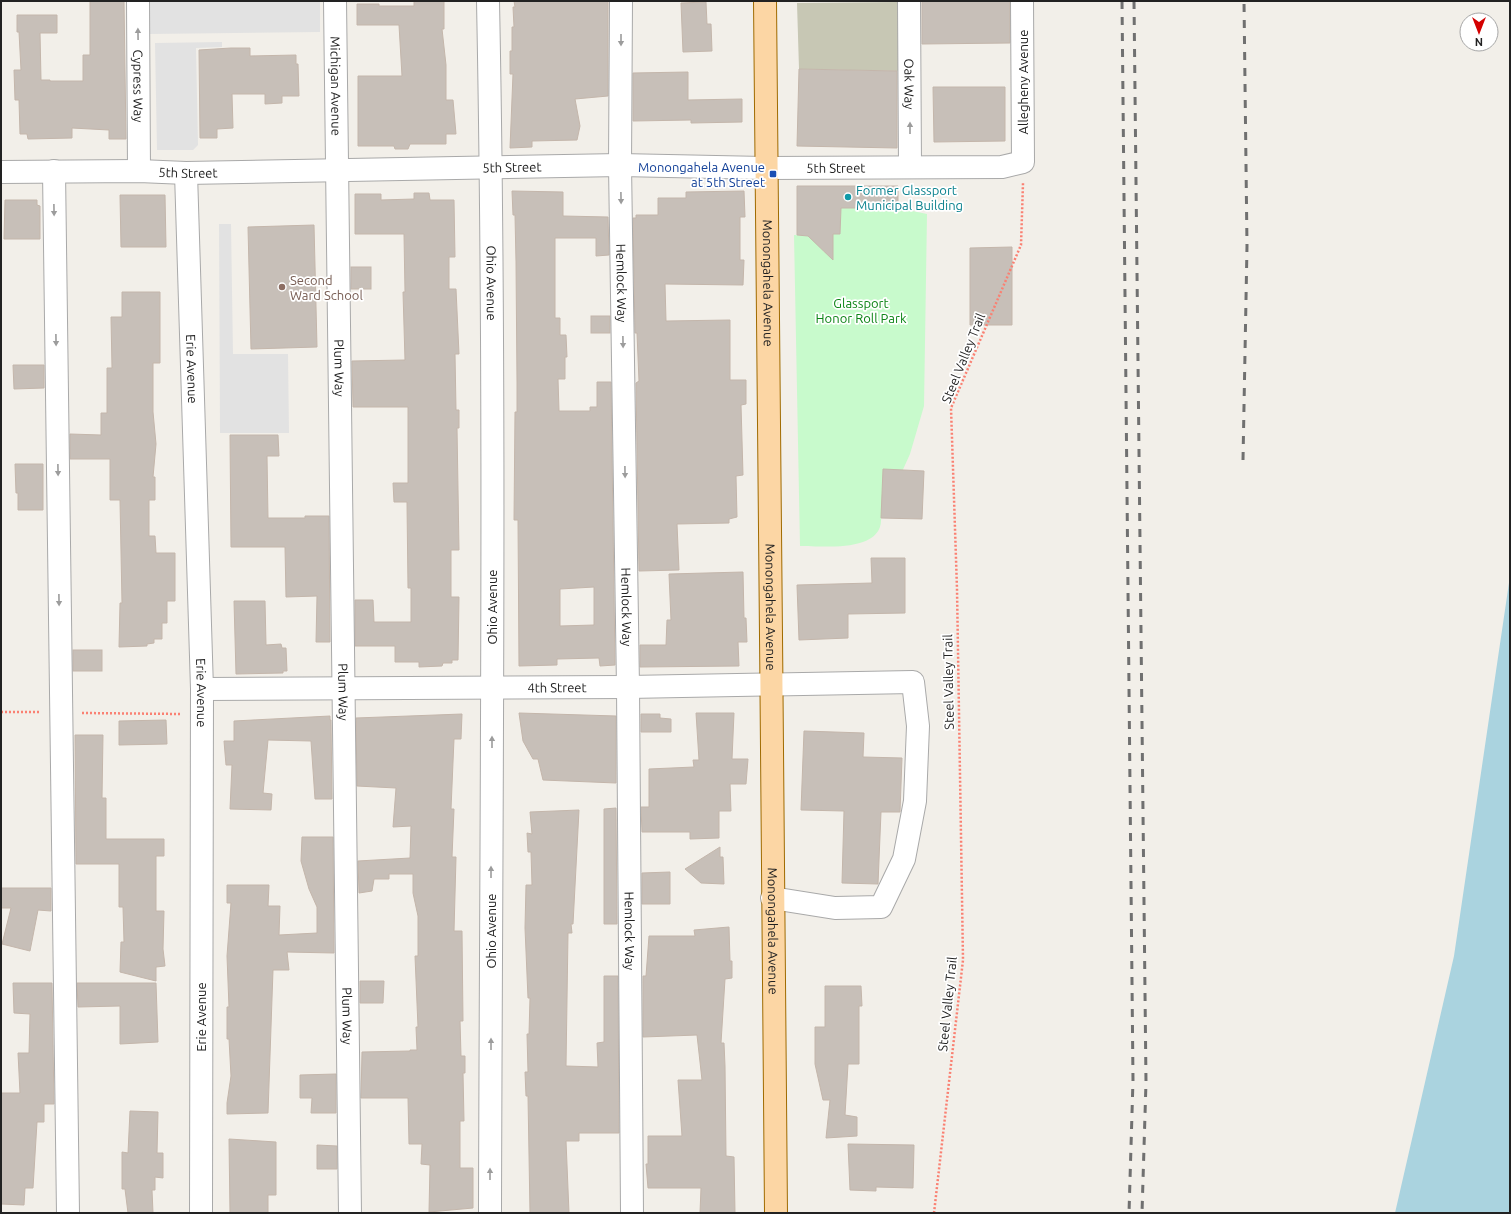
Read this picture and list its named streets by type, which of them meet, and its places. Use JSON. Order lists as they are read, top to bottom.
{
  "streets": {
    "main road": ["Monongahela Avenue"],
    "street": [
      "Allegheny Avenue",
      "Oak Way",
      "Cypress Way",
      "Michigan Avenue",
      "5th Street",
      "Ohio Avenue",
      "Hemlock Way",
      "Plum Way",
      "Erie Avenue",
      "4th Street"
    ],
    "path": ["Steel Valley Trail"]
  },
  "crossings": [
    ["Allegheny Avenue", "5th Street"],
    ["Allegheny Avenue", "Steel Valley Trail"],
    ["Oak Way", "5th Street"],
    ["Cypress Way", "5th Street"],
    ["Michigan Avenue", "5th Street"],
    ["Michigan Avenue", "Plum Way"],
    ["5th Street", "Ohio Avenue"],
    ["5th Street", "Hemlock Way"],
    ["5th Street", "Monongahela Avenue"],
    ["5th Street", "Steel Valley Trail"],
    ["5th Street", "Plum Way"],
    ["5th Street", "Erie Avenue"],
    ["Ohio Avenue", "4th Street"],
    ["Hemlock Way", "4th Street"],
    ["Monongahela Avenue", "4th Street"],
    ["Plum Way", "4th Street"],
    ["Erie Avenue", "4th Street"]
  ],
  "one_way": [
    "Oak Way",
    "Cypress Way",
    "Ohio Avenue",
    "Hemlock Way"
  ],
  "parks": ["Glassport Honor Roll Park"],
  "places": {
    "transit": ["Monongahela Avenue at 5th Street"],
    "other": ["Former Glassport Municipal Building", "Second Ward School"]
  },
  "north": "bottom"
}
